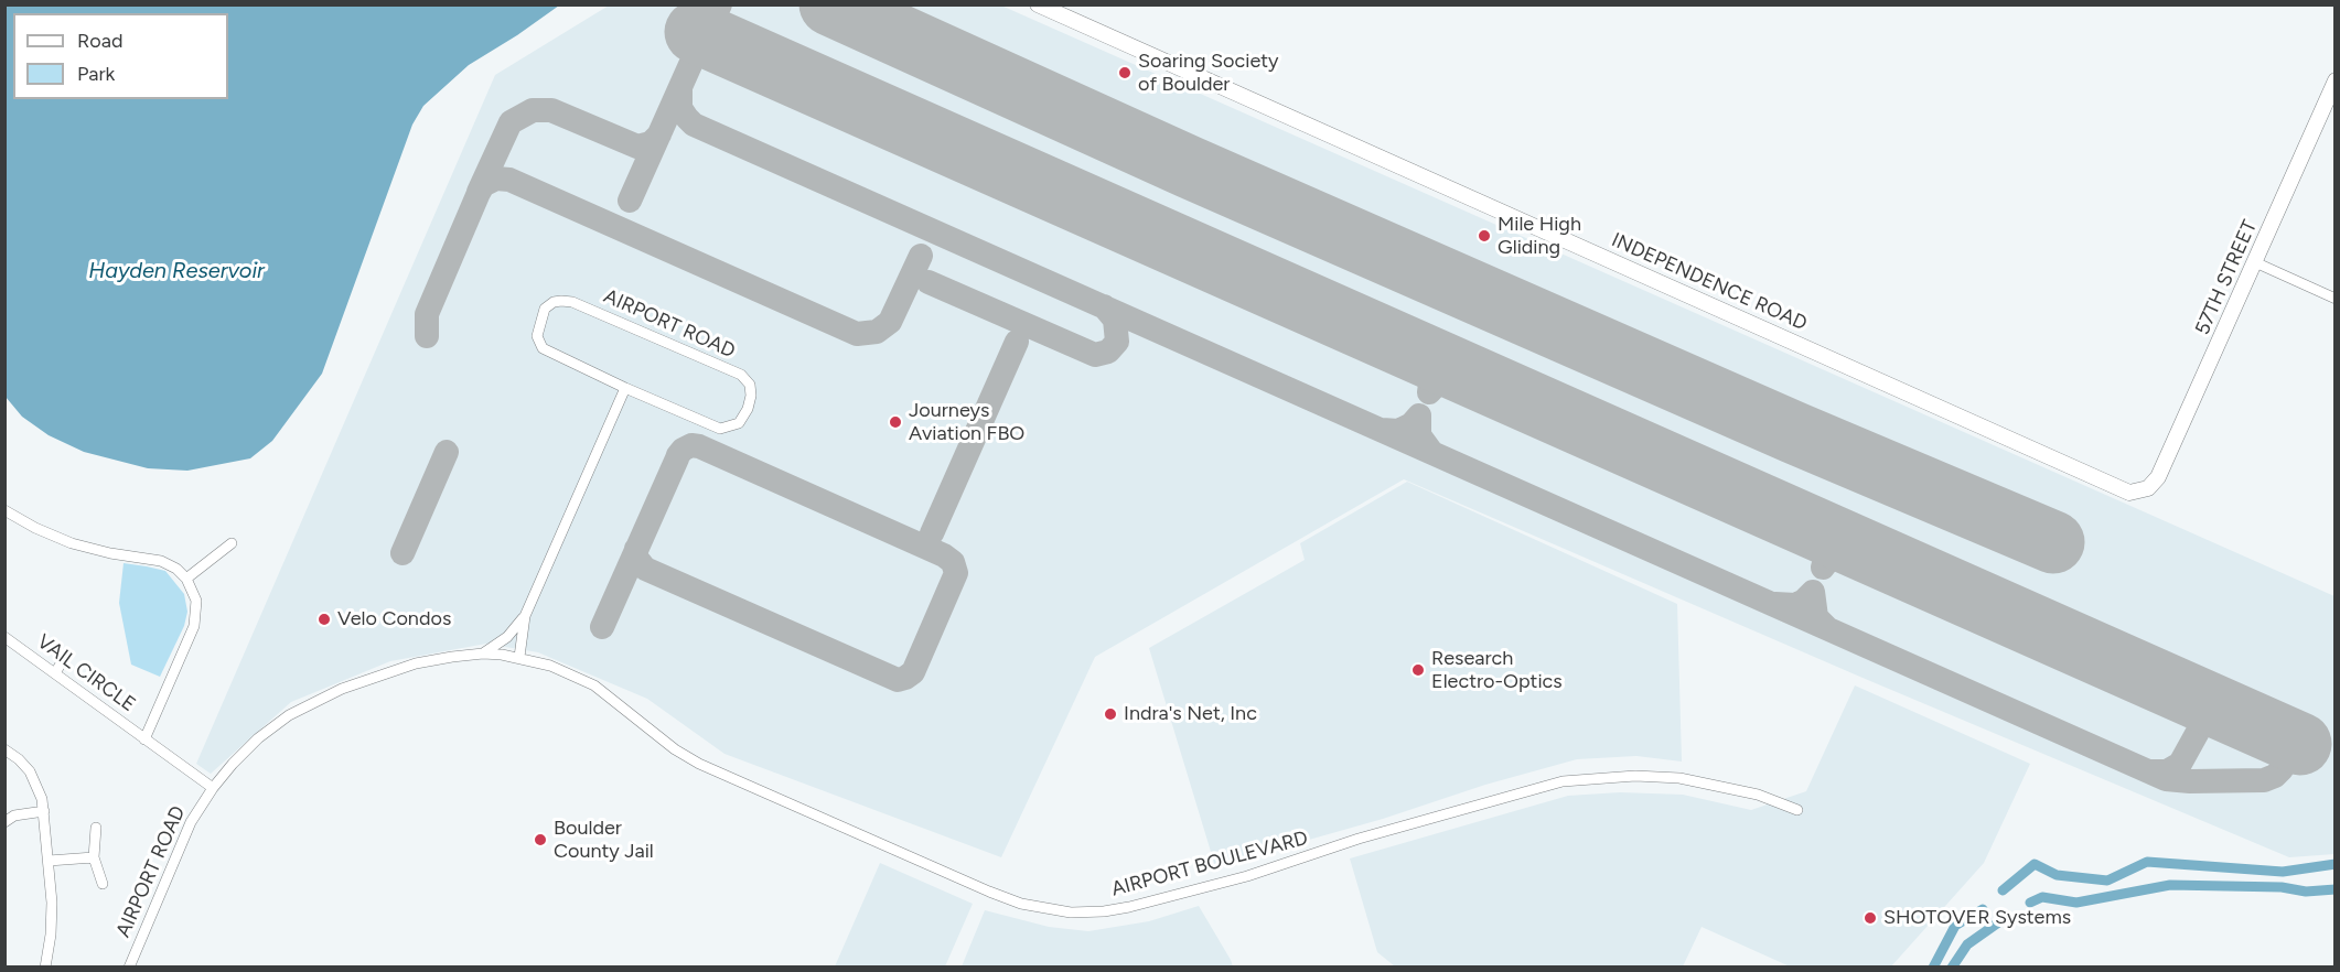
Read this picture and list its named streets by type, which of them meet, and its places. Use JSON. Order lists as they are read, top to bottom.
{
  "streets": {
    "street": [
      "57TH STREET",
      "INDEPENDENCE ROAD",
      "AIRPORT ROAD",
      "VAIL CIRCLE",
      "AIRPORT BOULEVARD"
    ]
  },
  "crossings": [
    ["57TH STREET", "INDEPENDENCE ROAD"],
    ["AIRPORT ROAD", "VAIL CIRCLE"],
    ["AIRPORT ROAD", "AIRPORT BOULEVARD"]
  ],
  "water": ["Hayden Reservoir"],
  "places": [
    "Soaring Society of Boulder",
    "Mile High Gliding",
    "Journeys Aviation FBO",
    "Velo Condos",
    "Research Electro-Optics",
    "Indra's Net, Inc",
    "Boulder County Jail",
    "SHOTOVER Systems"
  ],
  "legend": ["Road", "Park"]
}
